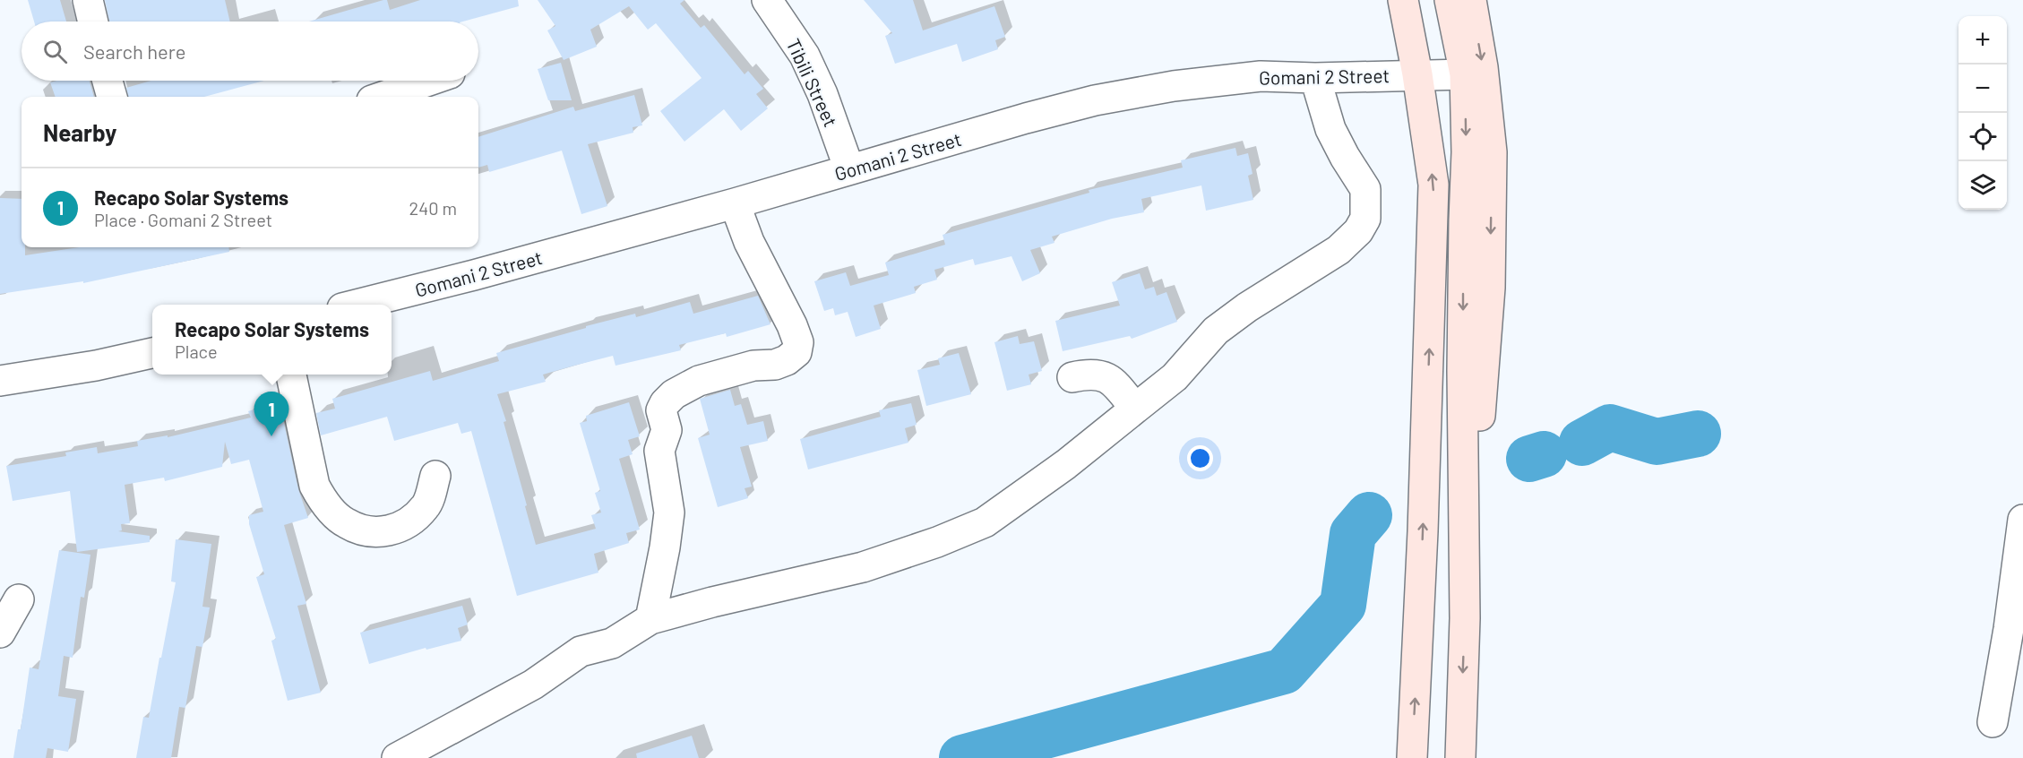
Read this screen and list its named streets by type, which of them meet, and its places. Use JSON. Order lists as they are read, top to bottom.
{
  "streets": {
    "street": ["Gomani 2 Street", "Tibili Street"]
  },
  "crossings": [
    ["Gomani 2 Street", "Tibili Street"]
  ],
  "page": {
    "map_buttons": ["+", "−"],
    "search": "Search here",
    "heading": "Nearby",
    "list": [
      {
        "mark": "1",
        "name": "Recapo Solar Systems",
        "note": "Place · Gomani 2 Street",
        "value": "240 m"
      }
    ],
    "popup": ["Recapo Solar Systems", "Place"],
    "pins": "1"
  }
}
